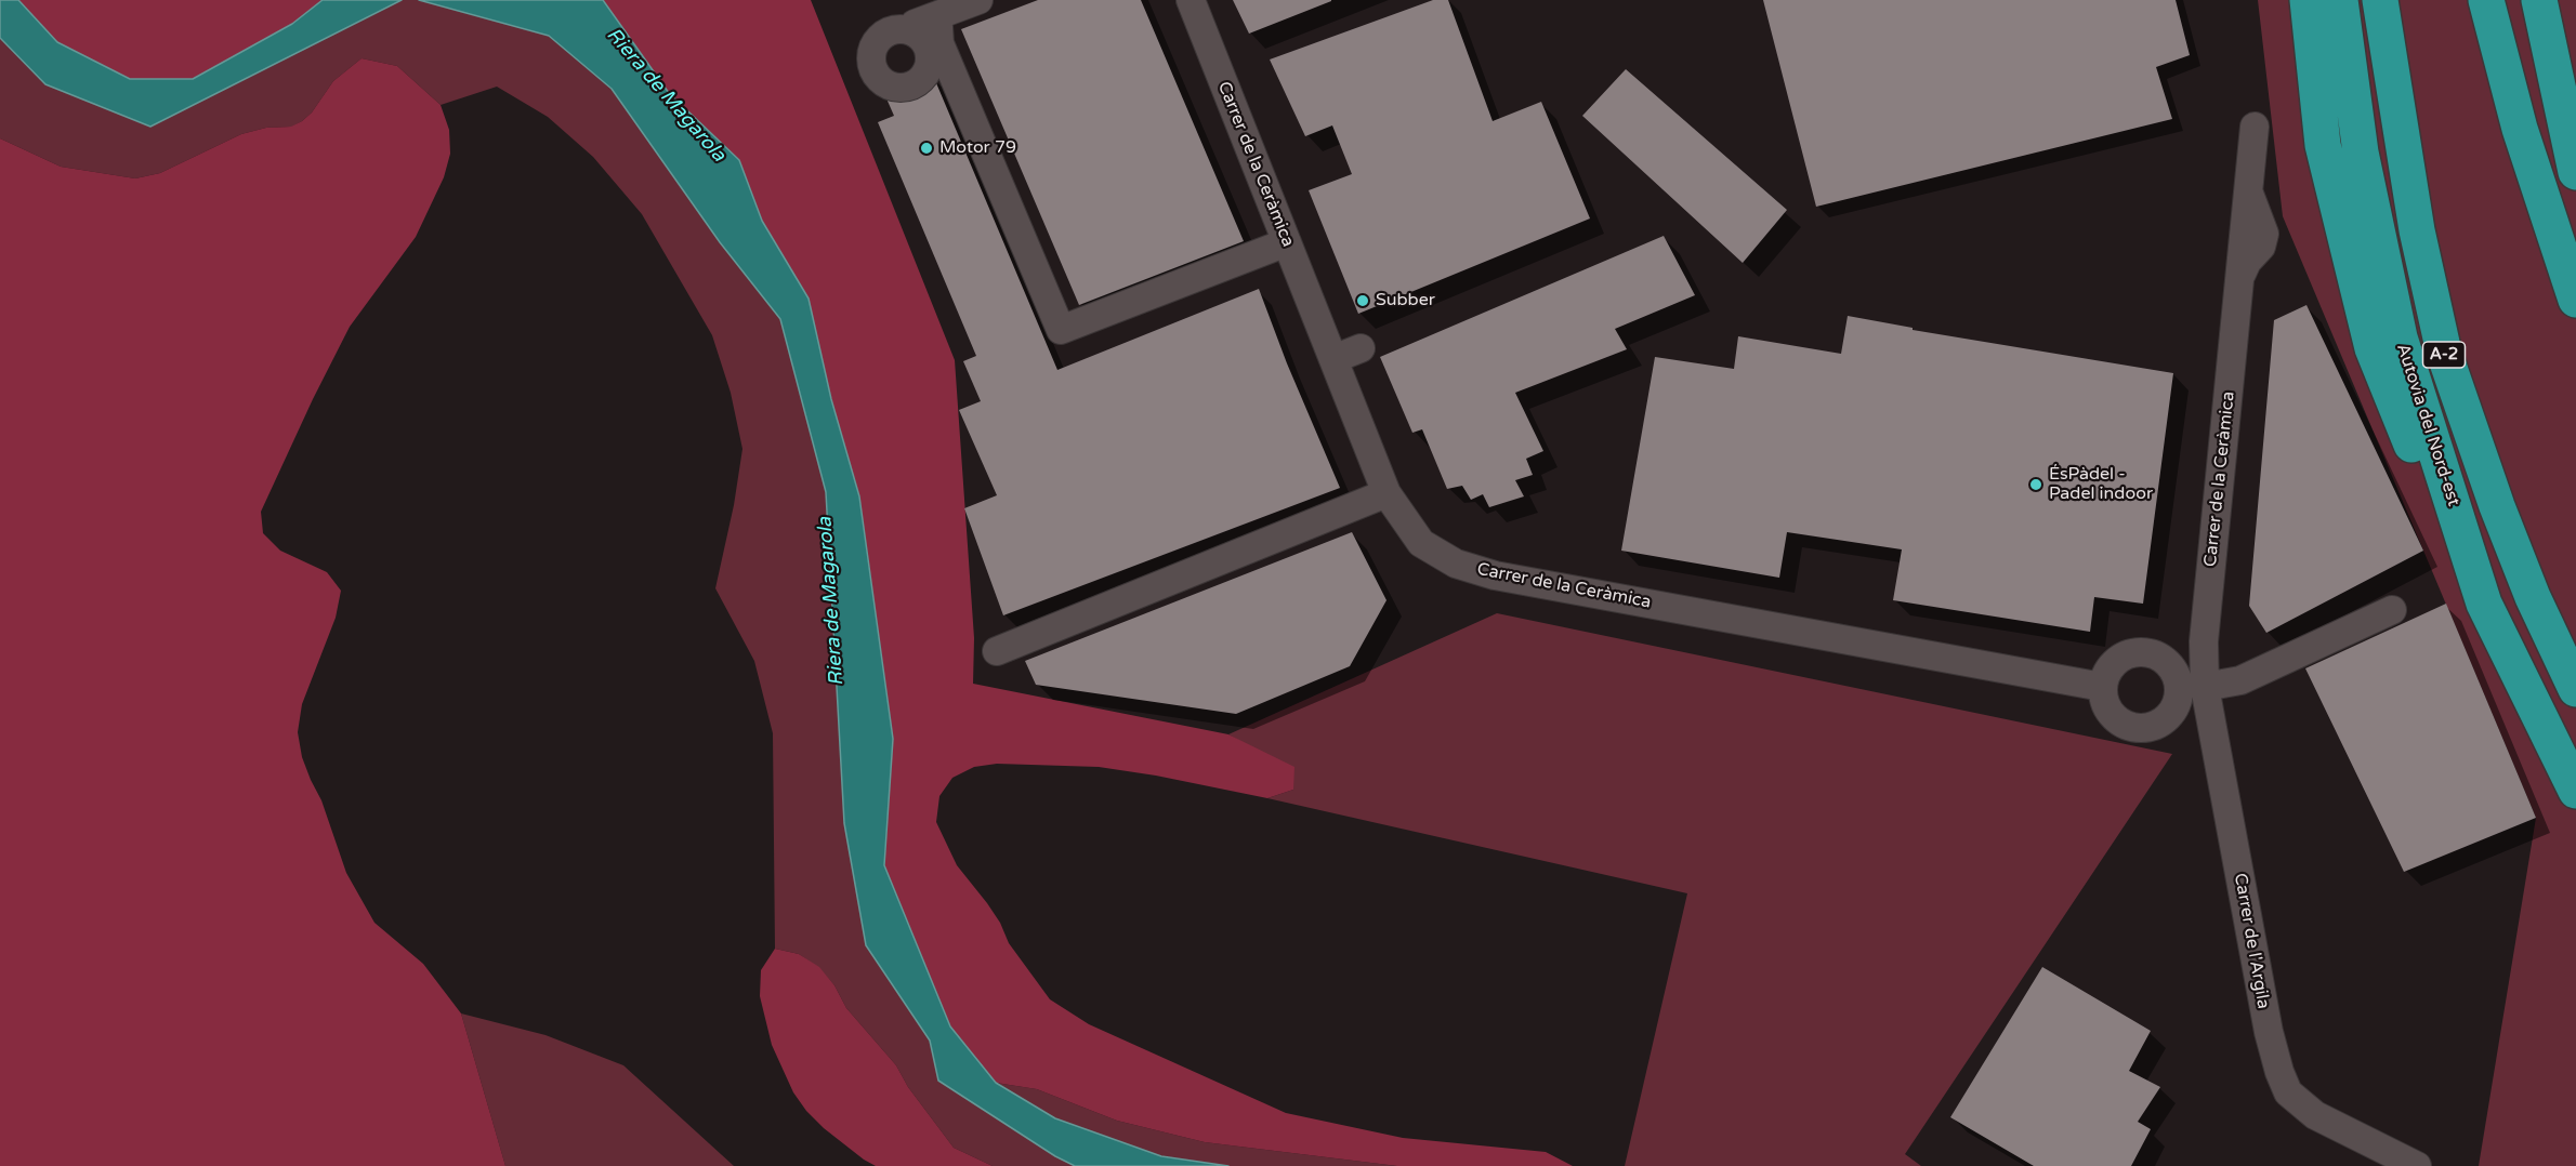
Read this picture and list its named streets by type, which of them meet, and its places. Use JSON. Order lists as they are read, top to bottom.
{
  "streets": {
    "highway": ["A-2", "Autovia del Nord-est"],
    "street": ["Carrer de la Ceràmica", "Carrer de l'Argila"]
  },
  "crossings": [
    ["Carrer de la Ceràmica", "Carrer de l'Argila"]
  ],
  "water": ["Riera de Magarola"],
  "places": ["Motor 79", "Subber", "ÉsPàdel - Padel indoor"]
}
